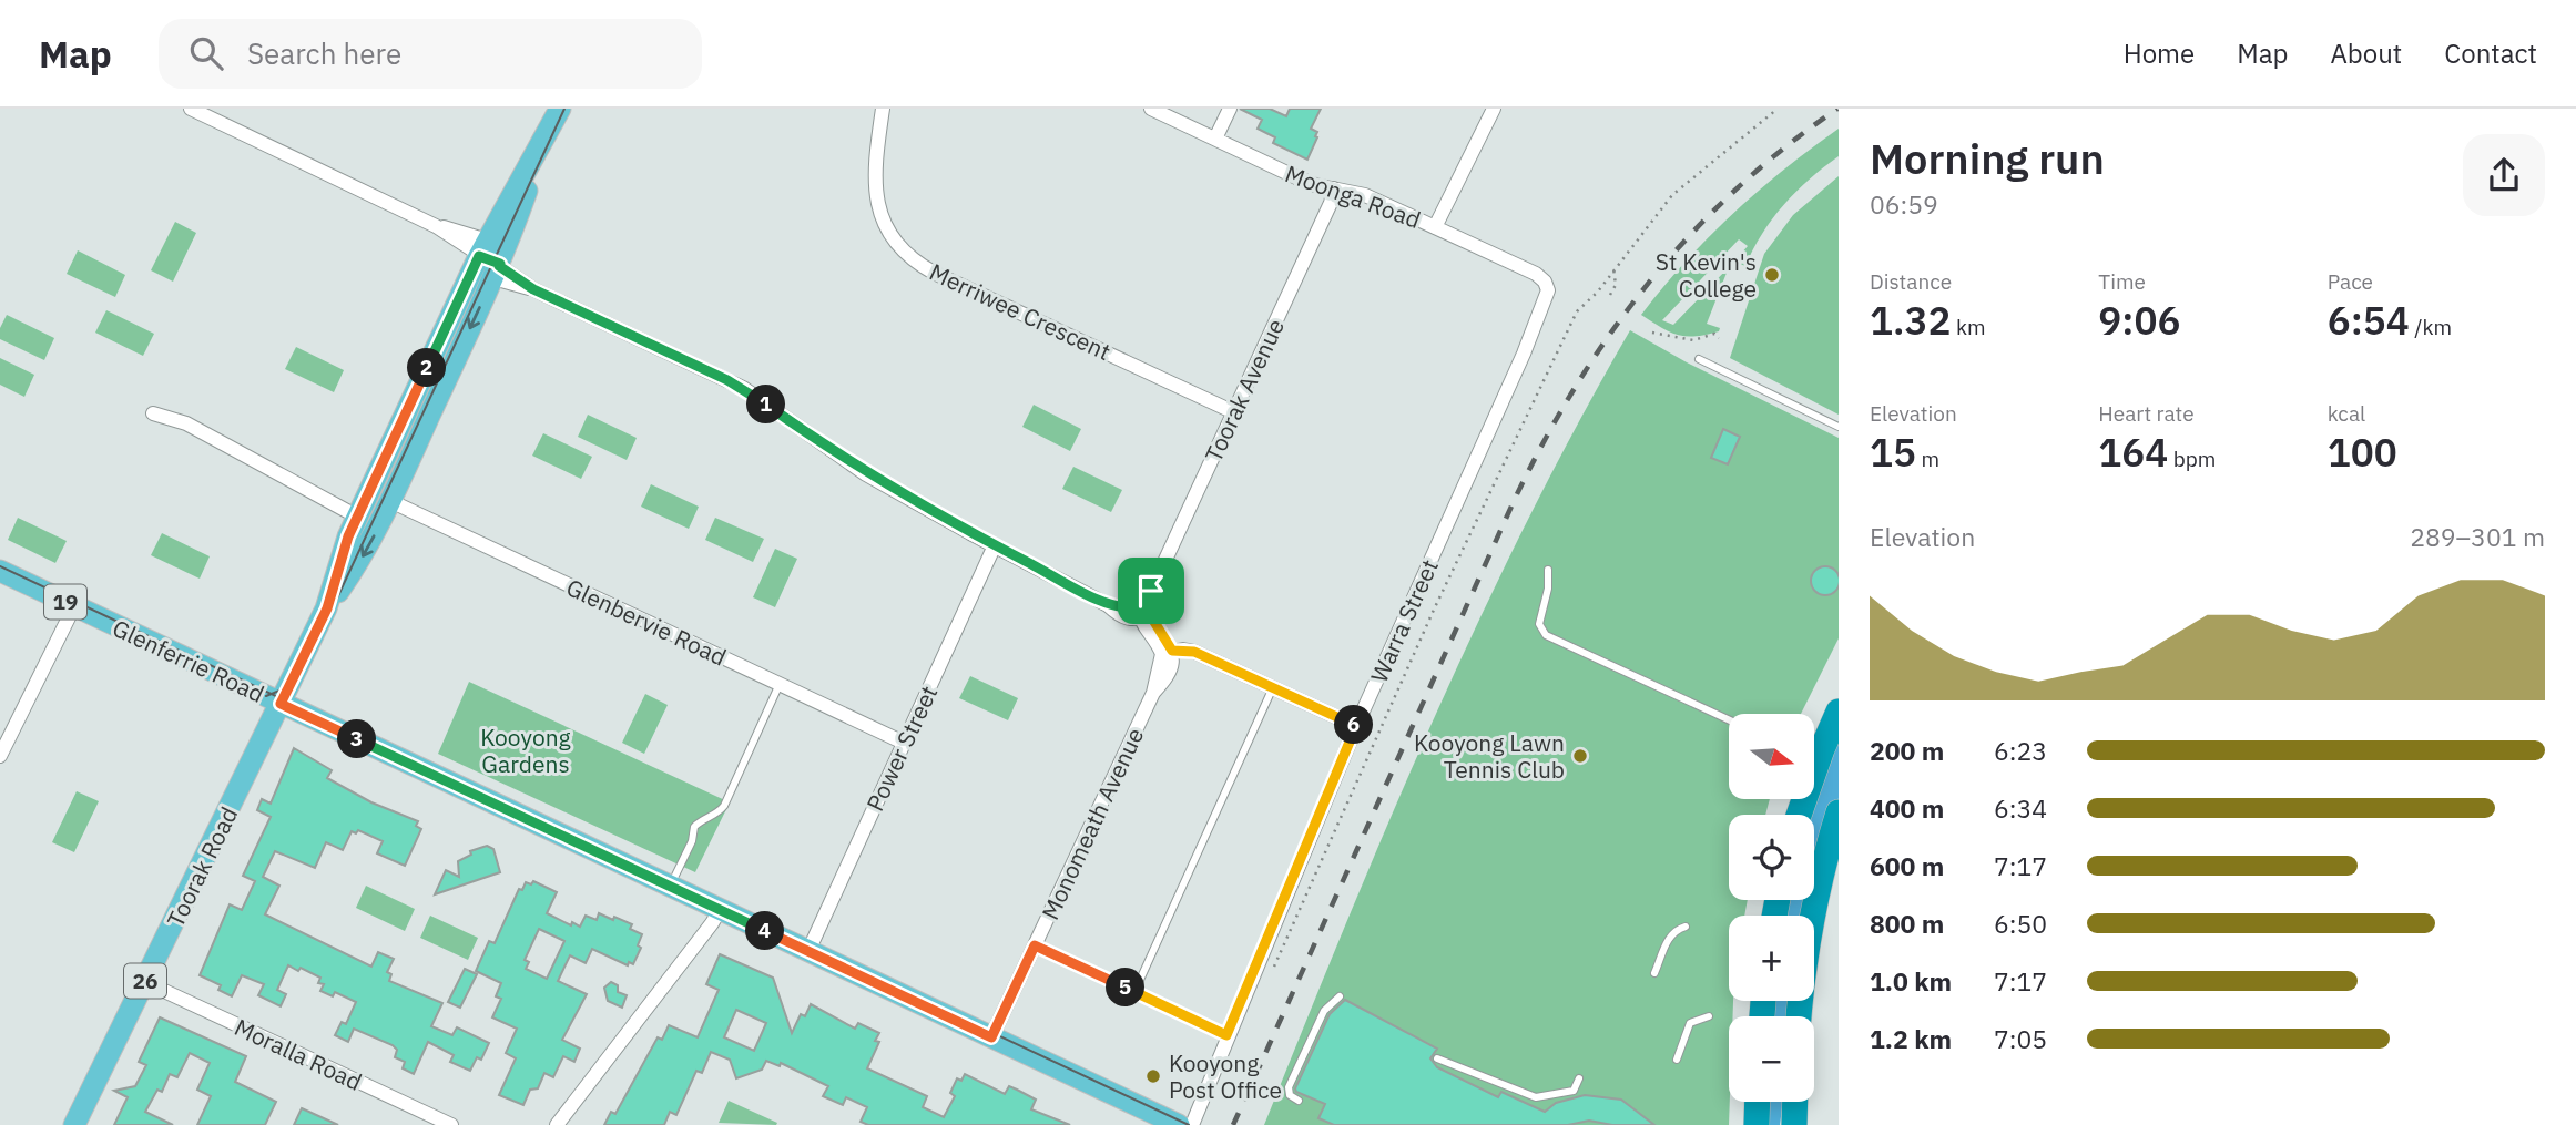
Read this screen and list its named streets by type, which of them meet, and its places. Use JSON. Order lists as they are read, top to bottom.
{
  "streets": {
    "main road": [
      "19",
      "Glenferrie Road",
      "Toorak Road",
      "26"
    ],
    "street": [
      "Moonga Road",
      "Merriwee Crescent",
      "Toorak Avenue",
      "Warra Street",
      "Glenbervie Road",
      "Power Street",
      "Monomeath Avenue",
      "Moralla Road"
    ]
  },
  "crossings": [
    ["Moonga Road", "Toorak Avenue"],
    ["Moonga Road", "Warra Street"],
    ["Merriwee Crescent", "Toorak Avenue"],
    ["Glenbervie Road", "Power Street"],
    ["Glenbervie Road", "Toorak Road"],
    ["Glenferrie Road", "Power Street"],
    ["Glenferrie Road", "Monomeath Avenue"],
    ["Glenferrie Road", "Toorak Road"],
    ["Toorak Road", "Moralla Road"]
  ],
  "parks": ["Kooyong Gardens"],
  "places": ["St Kevin's College", "Kooyong Lawn Tennis Club", "Kooyong Post Office"],
  "north": "right",
  "page": {
    "header": "Map",
    "search": "Search here",
    "nav": [
      "Home",
      "Map",
      "About",
      "Contact"
    ],
    "heading": ["Morning run", "06:59"],
    "stats": [
      ["Distance", "1.32 km"],
      ["Time", "9:06"],
      ["Pace", "6:54 /km"],
      ["Elevation", "15 m"],
      ["Heart rate", "164 bpm"],
      ["kcal", "100"]
    ],
    "pins": [
      "2",
      "1",
      "6",
      "3",
      "4",
      "5"
    ],
    "chart": ["Elevation", "289–301 m"],
    "map_buttons": ["+", "−"],
    "list": [
      {
        "name": "200 m",
        "note": "6:23"
      },
      {
        "name": "400 m",
        "note": "6:34"
      },
      {
        "name": "600 m",
        "note": "7:17"
      },
      {
        "name": "800 m",
        "note": "6:50"
      },
      {
        "name": "1.0 km",
        "note": "7:17"
      },
      {
        "name": "1.2 km",
        "note": "7:05"
      }
    ]
  }
}
